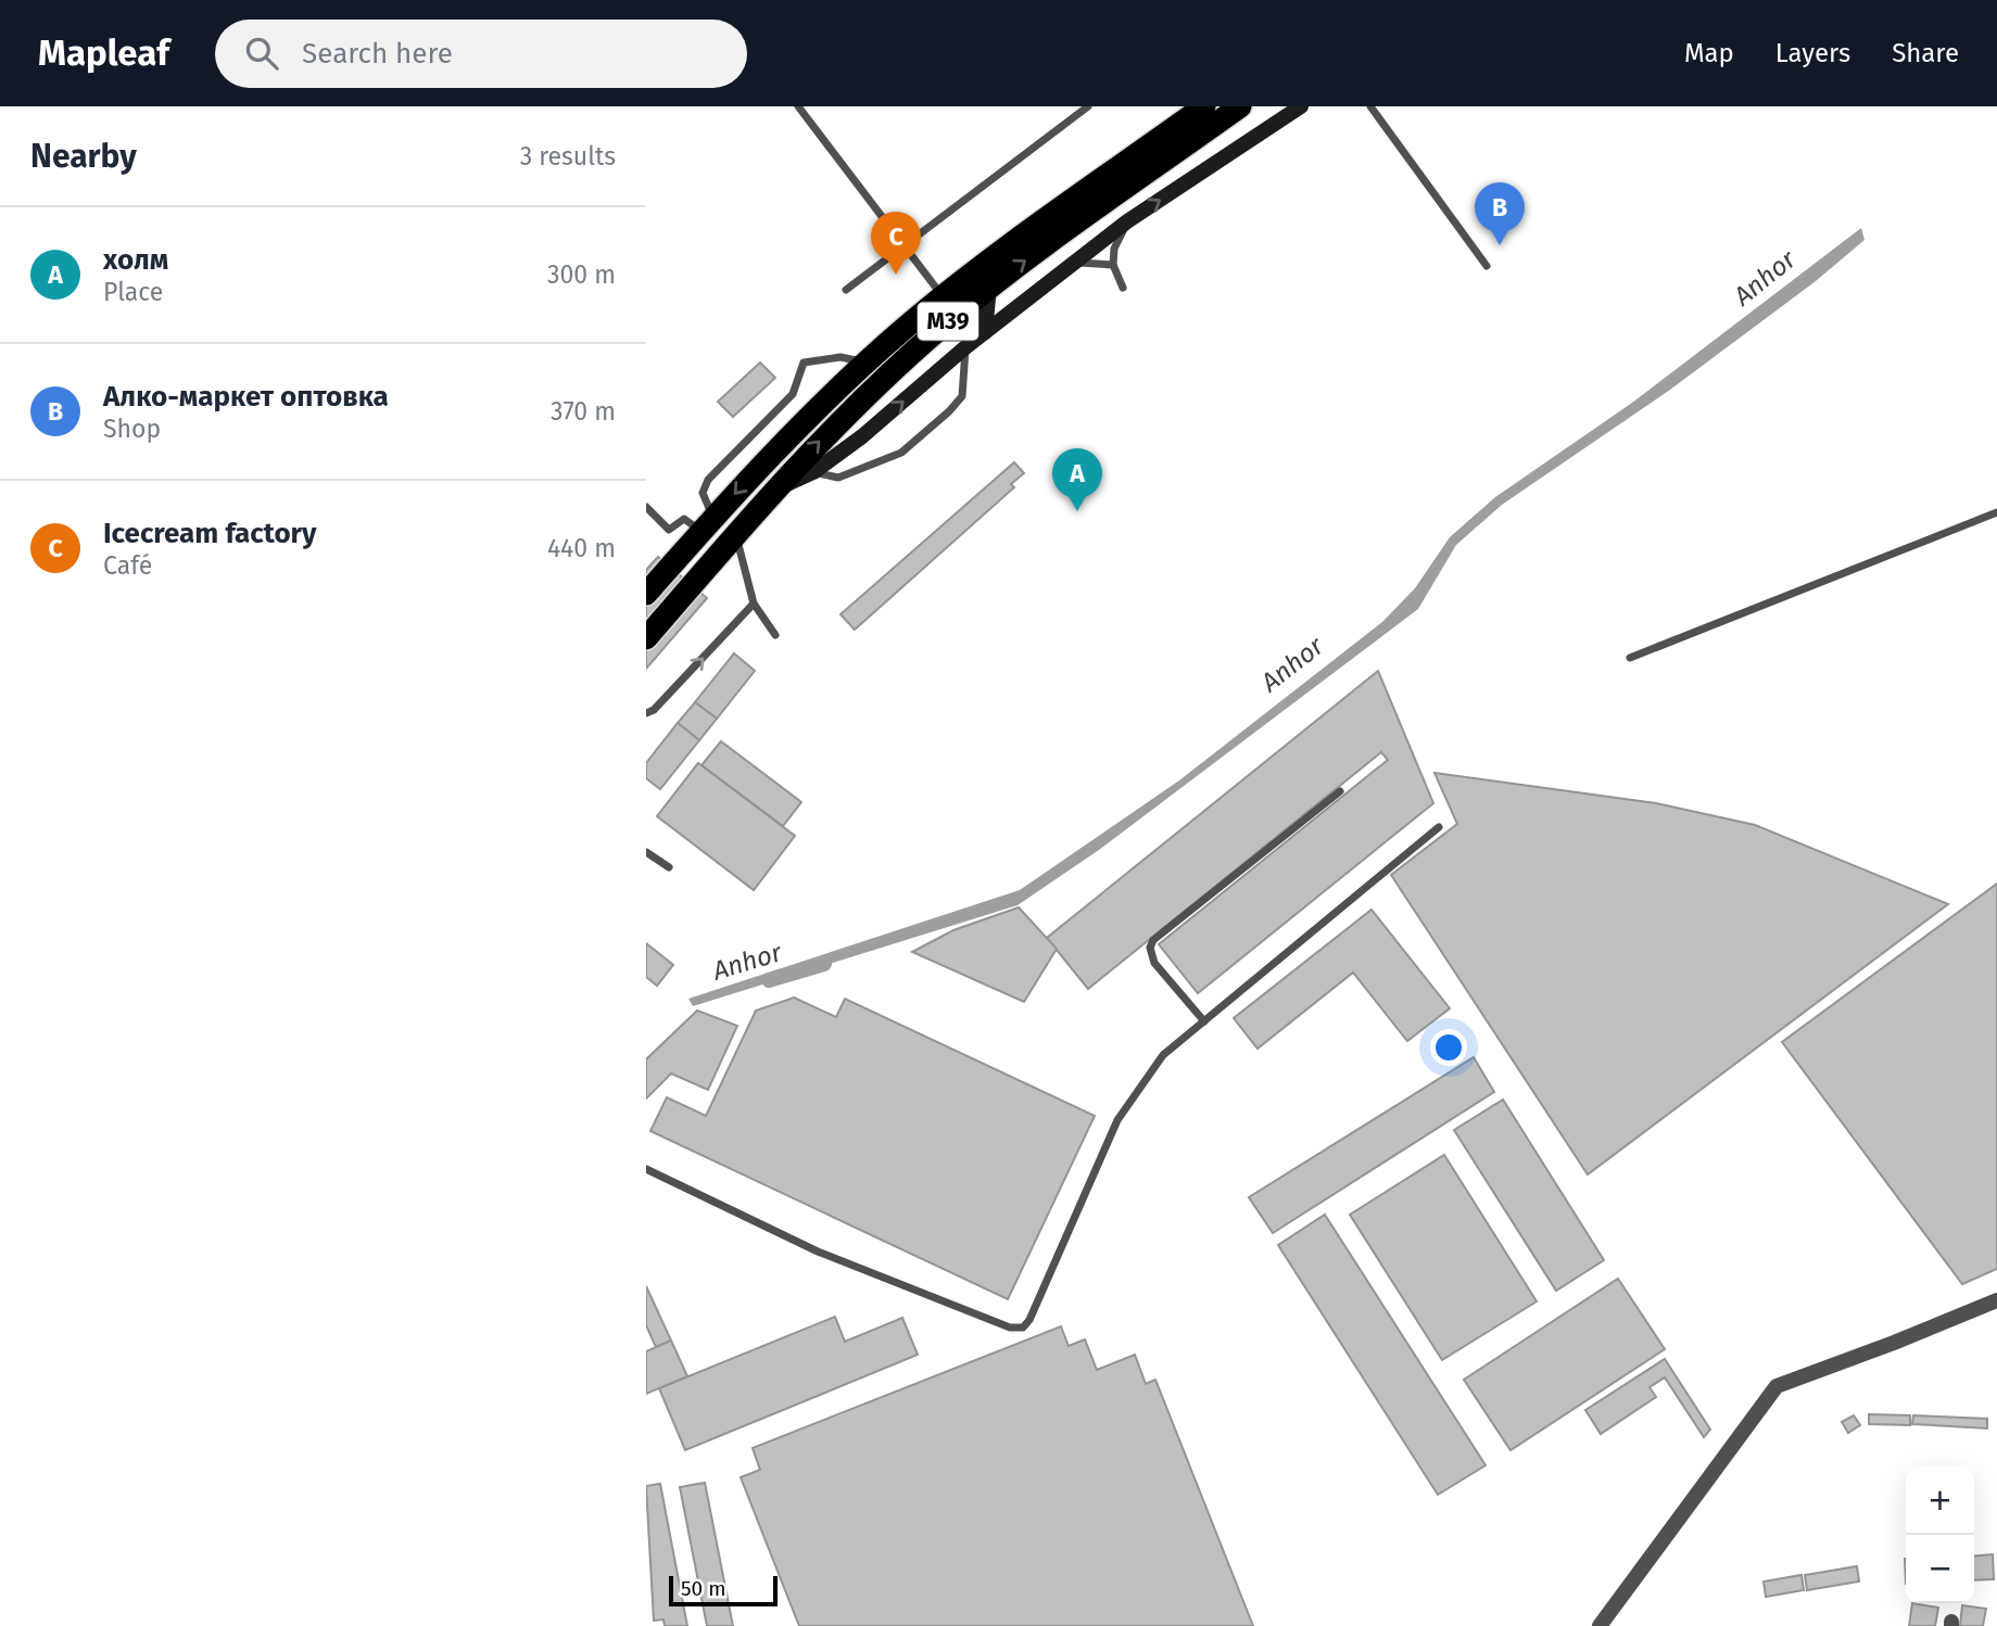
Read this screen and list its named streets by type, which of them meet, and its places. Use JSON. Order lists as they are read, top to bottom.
{
  "streets": {
    "highway": ["M39"]
  },
  "water": ["Anhor"],
  "scale_bar": "50 m",
  "page": {
    "header": "Mapleaf",
    "search": "Search here",
    "nav": ["Map", "Layers", "Share"],
    "heading": ["Nearby", "3 results"],
    "pins": ["B", "C", "A"],
    "list": [
      {
        "mark": "A",
        "name": "холм",
        "note": "Place",
        "value": "300 m"
      },
      {
        "mark": "B",
        "name": "Алко-маркет оптовка",
        "note": "Shop",
        "value": "370 m"
      },
      {
        "mark": "C",
        "name": "Icecream factory",
        "note": "Café",
        "value": "440 m"
      }
    ],
    "map_buttons": ["+", "−"],
    "scale": "50 m"
  }
}
